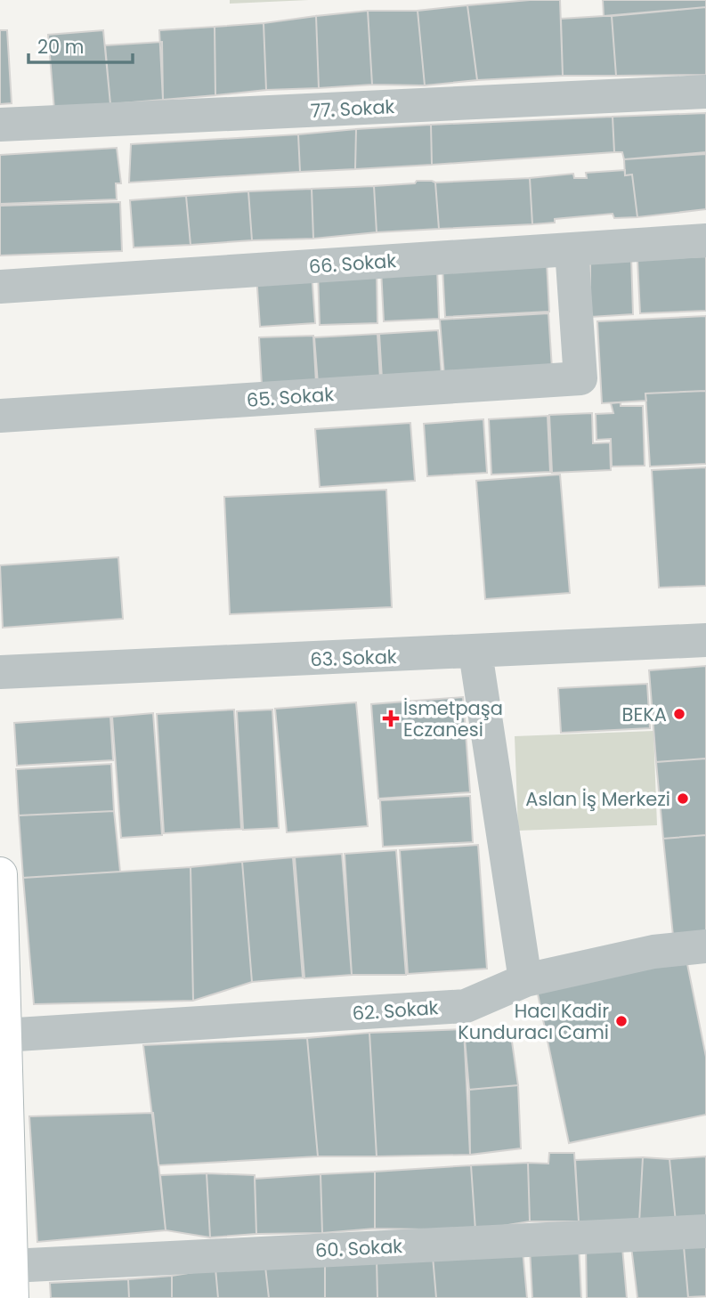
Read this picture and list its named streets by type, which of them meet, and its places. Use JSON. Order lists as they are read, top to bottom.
{
  "streets": {
    "street": [
      "77. Sokak",
      "66. Sokak",
      "65. Sokak",
      "63. Sokak",
      "62. Sokak",
      "60. Sokak"
    ]
  },
  "crossings": [
    ["66. Sokak", "65. Sokak"]
  ],
  "places": {
    "other": ["BEKA", "Aslan İş Merkezi", "Hacı Kadir Kunduracı Cami"],
    "health": ["İsmetpaşa Eczanesi"]
  },
  "scale_bar": "20 m"
}
